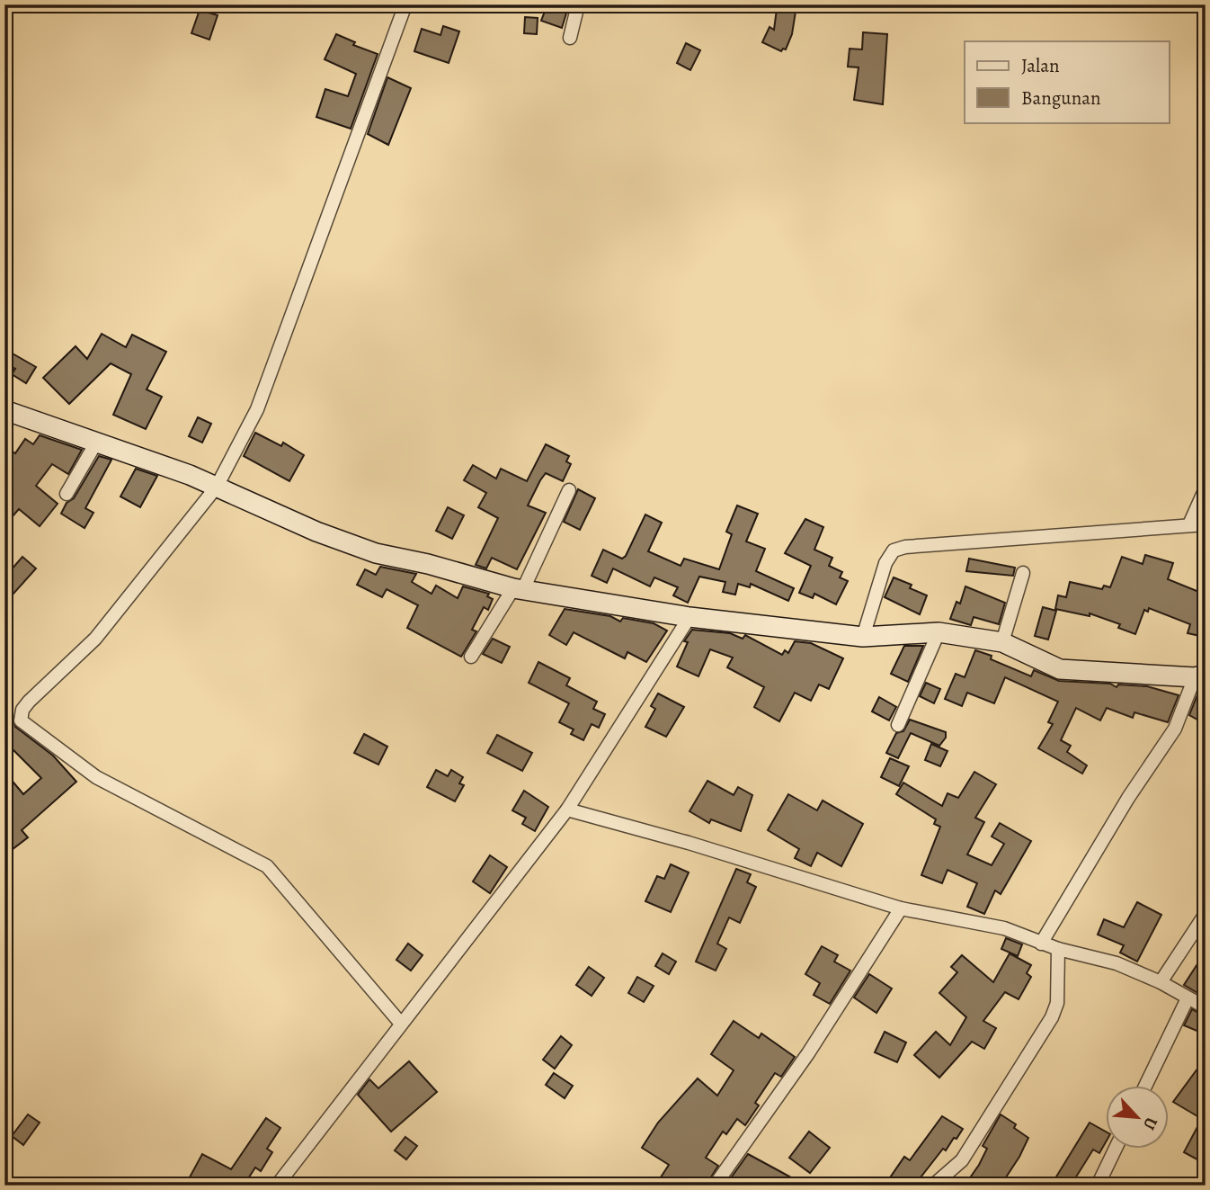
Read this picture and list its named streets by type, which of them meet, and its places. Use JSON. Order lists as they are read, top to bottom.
{
  "legend": ["Jalan", "Bangunan"],
  "north": "bottom right"
}
